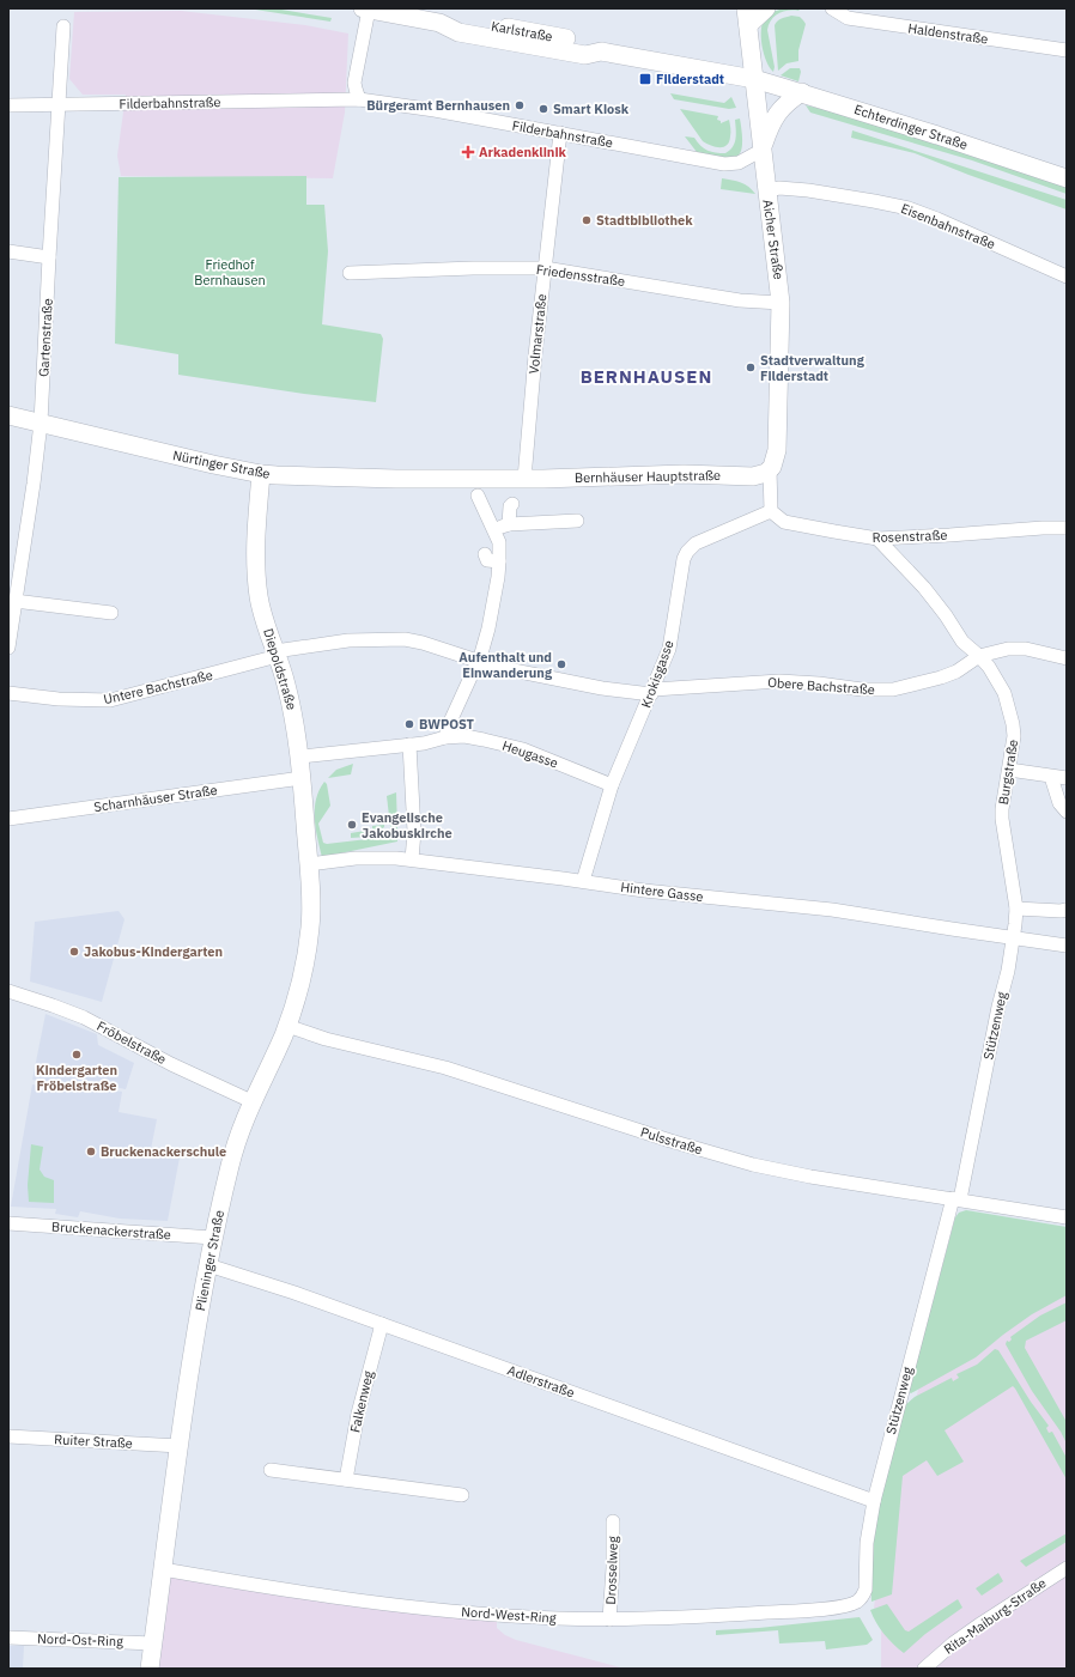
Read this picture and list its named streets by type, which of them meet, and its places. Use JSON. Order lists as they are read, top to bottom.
{
  "streets": {
    "main road": [
      "Karlstraße",
      "Echterdinger Straße",
      "Aicher Straße",
      "Nürtinger Straße",
      "Bernhäuser Hauptstraße",
      "Diepoldstraße",
      "Plieninger Straße"
    ],
    "street": [
      "Haldenstraße",
      "Filderbahnstraße",
      "Eisenbahnstraße",
      "Friedensstraße",
      "Volmarstraße",
      "Gartenstraße",
      "Rosenstraße",
      "Krokisgasse",
      "Obere Bachstraße",
      "Untere Bachstraße",
      "Heugasse",
      "Burgstraße",
      "Scharnhäuser Straße",
      "Hintere Gasse",
      "Stützenweg",
      "Fröbelstraße",
      "Pulsstraße",
      "Bruckenackerstraße",
      "Adlerstraße",
      "Falkenweg",
      "Ruiter Straße",
      "Drosselweg",
      "Nord-West-Ring",
      "Rita-Maiburg-Straße",
      "Nord-Ost-Ring"
    ]
  },
  "crossings": [
    ["Karlstraße", "Echterdinger Straße"],
    ["Karlstraße", "Aicher Straße"],
    ["Filderbahnstraße", "Aicher Straße"],
    ["Filderbahnstraße", "Volmarstraße"],
    ["Filderbahnstraße", "Gartenstraße"],
    ["Echterdinger Straße", "Aicher Straße"],
    ["Eisenbahnstraße", "Aicher Straße"],
    ["Aicher Straße", "Friedensstraße"],
    ["Aicher Straße", "Bernhäuser Hauptstraße"],
    ["Friedensstraße", "Volmarstraße"],
    ["Volmarstraße", "Nürtinger Straße"],
    ["Volmarstraße", "Bernhäuser Hauptstraße"],
    ["Gartenstraße", "Nürtinger Straße"],
    ["Nürtinger Straße", "Bernhäuser Hauptstraße"],
    ["Nürtinger Straße", "Diepoldstraße"],
    ["Rosenstraße", "Krokisgasse"],
    ["Rosenstraße", "Burgstraße"],
    ["Diepoldstraße", "Obere Bachstraße"],
    ["Diepoldstraße", "Untere Bachstraße"],
    ["Diepoldstraße", "Scharnhäuser Straße"],
    ["Diepoldstraße", "Hintere Gasse"],
    ["Diepoldstraße", "Plieninger Straße"],
    ["Krokisgasse", "Obere Bachstraße"],
    ["Krokisgasse", "Heugasse"],
    ["Krokisgasse", "Hintere Gasse"],
    ["Obere Bachstraße", "Untere Bachstraße"],
    ["Obere Bachstraße", "Burgstraße"],
    ["Burgstraße", "Hintere Gasse"],
    ["Burgstraße", "Stützenweg"],
    ["Hintere Gasse", "Stützenweg"],
    ["Hintere Gasse", "Plieninger Straße"],
    ["Stützenweg", "Pulsstraße"],
    ["Stützenweg", "Adlerstraße"],
    ["Stützenweg", "Nord-West-Ring"],
    ["Fröbelstraße", "Plieninger Straße"],
    ["Pulsstraße", "Plieninger Straße"],
    ["Bruckenackerstraße", "Plieninger Straße"],
    ["Plieninger Straße", "Adlerstraße"],
    ["Plieninger Straße", "Ruiter Straße"],
    ["Plieninger Straße", "Nord-West-Ring"],
    ["Plieninger Straße", "Nord-Ost-Ring"],
    ["Adlerstraße", "Falkenweg"],
    ["Drosselweg", "Nord-West-Ring"]
  ],
  "districts": ["BERNHAUSEN"],
  "parks": ["Friedhof Bernhausen"],
  "places": {
    "transit": ["Filderstadt"],
    "other": [
      "Bürgeramt Bernhausen",
      "Smart Kiosk",
      "Stadtbibliothek",
      "Stadtverwaltung Filderstadt",
      "Aufenthalt und Einwanderung",
      "BWPOST",
      "Evangelische Jakobuskirche",
      "Jakobus-Kindergarten",
      "Kindergarten Fröbelstraße",
      "Bruckenackerschule"
    ],
    "health": ["Arkadenklinik"]
  }
}
